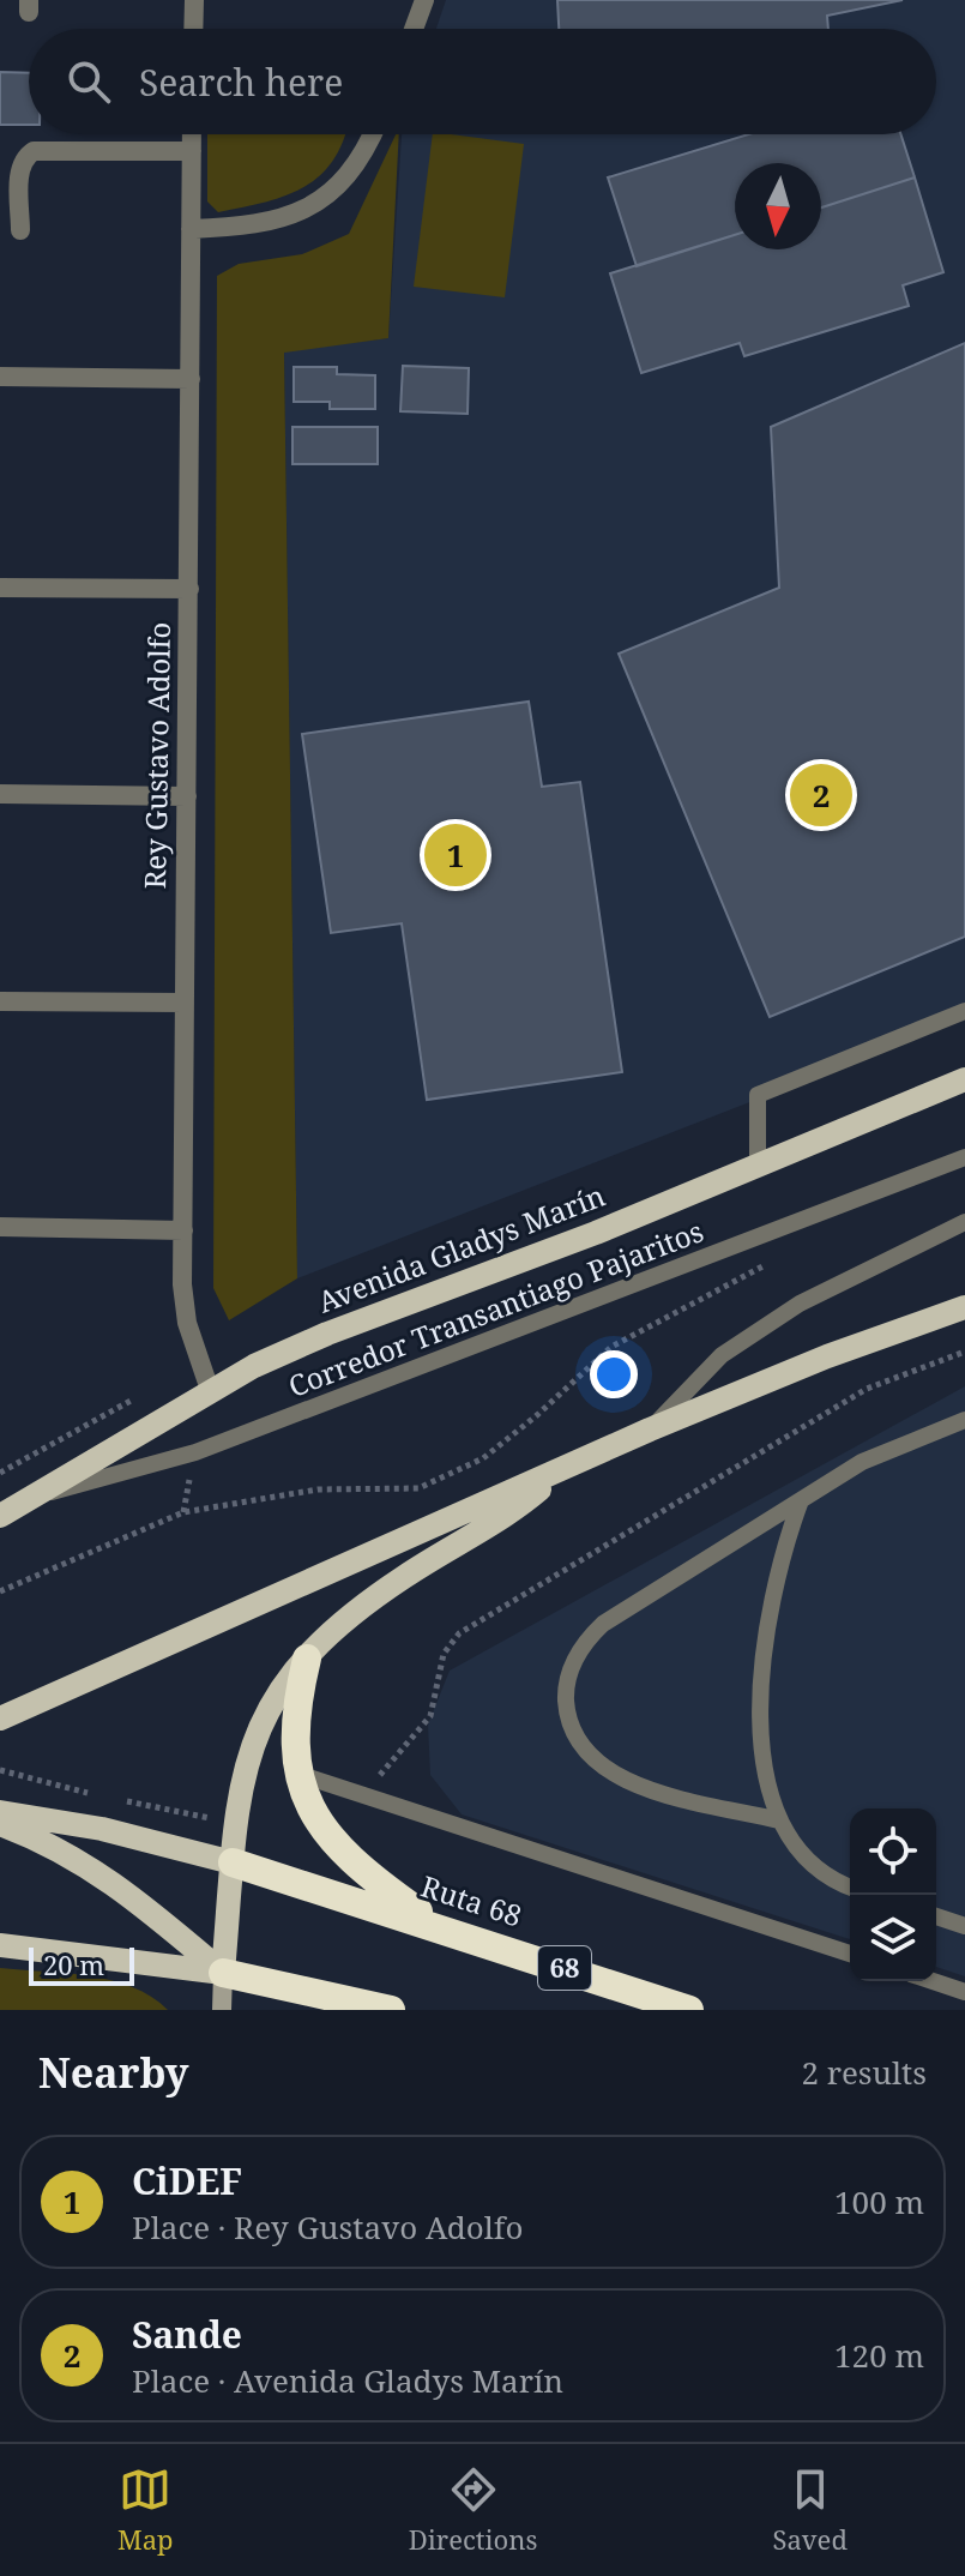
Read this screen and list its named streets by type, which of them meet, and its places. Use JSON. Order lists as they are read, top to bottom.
{
  "streets": {
    "highway": ["Ruta 68", "68"],
    "main road": ["Avenida Gladys Marín"],
    "street": ["Rey Gustavo Adolfo"],
    "lane": ["Corredor Transantiago Pajaritos"]
  },
  "crossings": [
    ["Rey Gustavo Adolfo", "Avenida Gladys Marín"],
    ["Avenida Gladys Marín", "Corredor Transantiago Pajaritos"],
    ["Ruta 68", "68"]
  ],
  "scale_bar": "20 m",
  "north": "bottom",
  "page": {
    "search": "Search here",
    "pins": ["2", "1"],
    "scale": "20 m",
    "heading": ["Nearby", "2 results"],
    "list": [
      {
        "mark": "1",
        "name": "CiDEF",
        "note": "Place · Rey Gustavo Adolfo",
        "value": "100 m"
      },
      {
        "mark": "2",
        "name": "Sande",
        "note": "Place · Avenida Gladys Marín",
        "value": "120 m"
      }
    ],
    "nav": ["Map", "Directions", "Saved"]
  }
}
